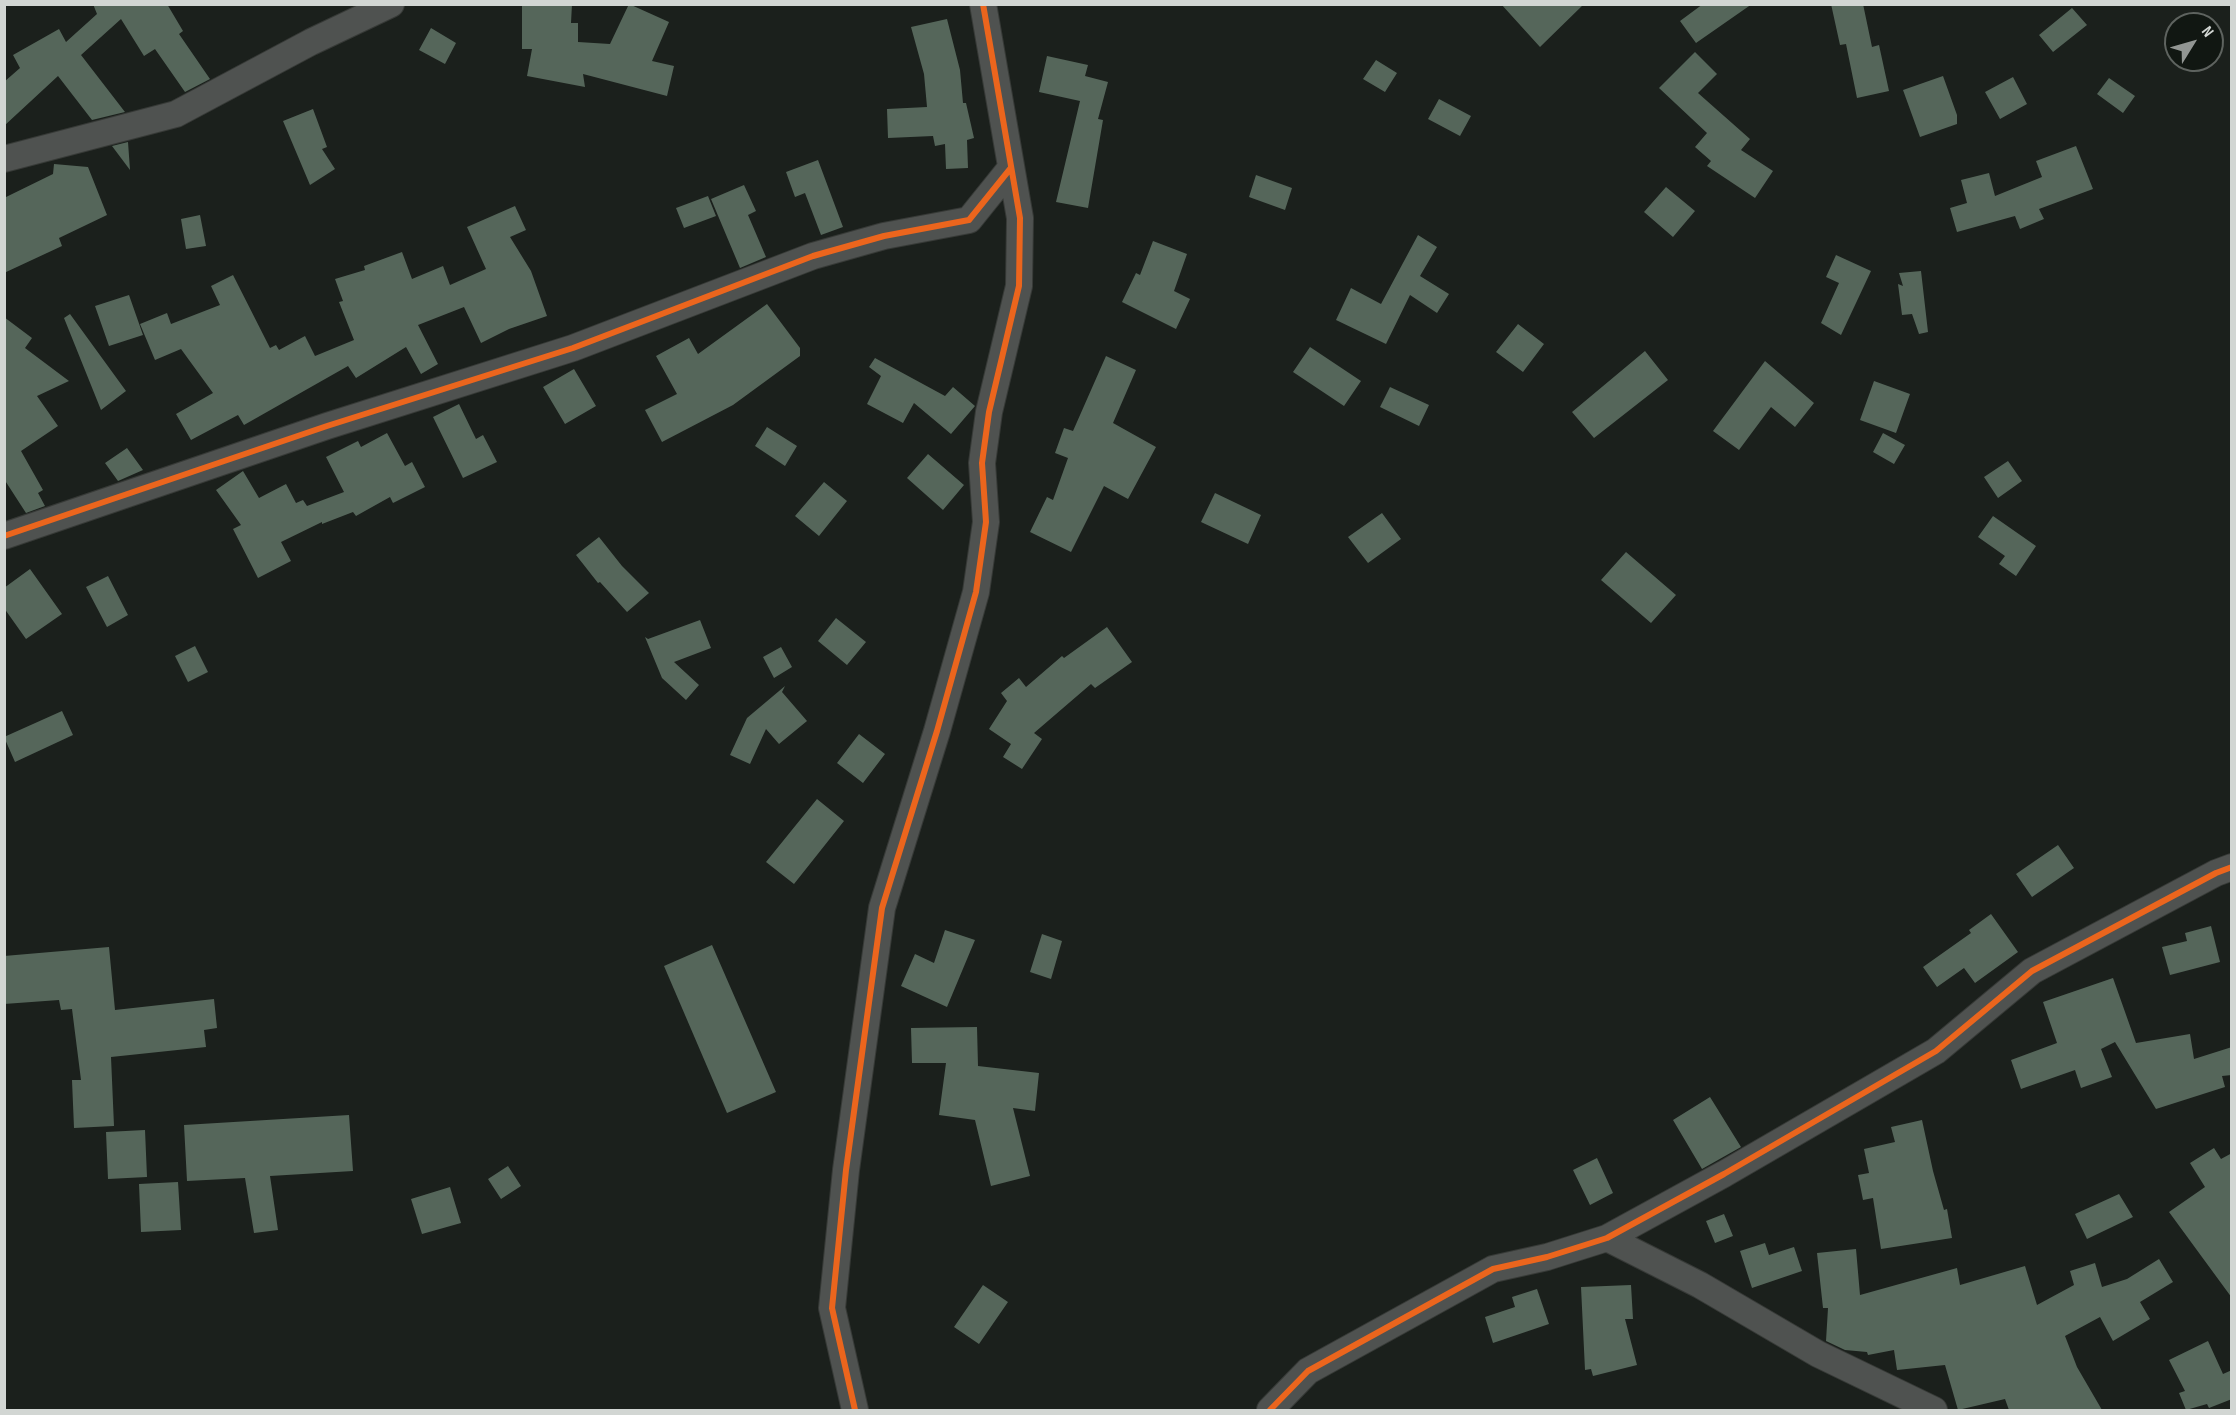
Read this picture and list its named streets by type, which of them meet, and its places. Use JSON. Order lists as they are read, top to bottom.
{
  "north": "top right"
}
